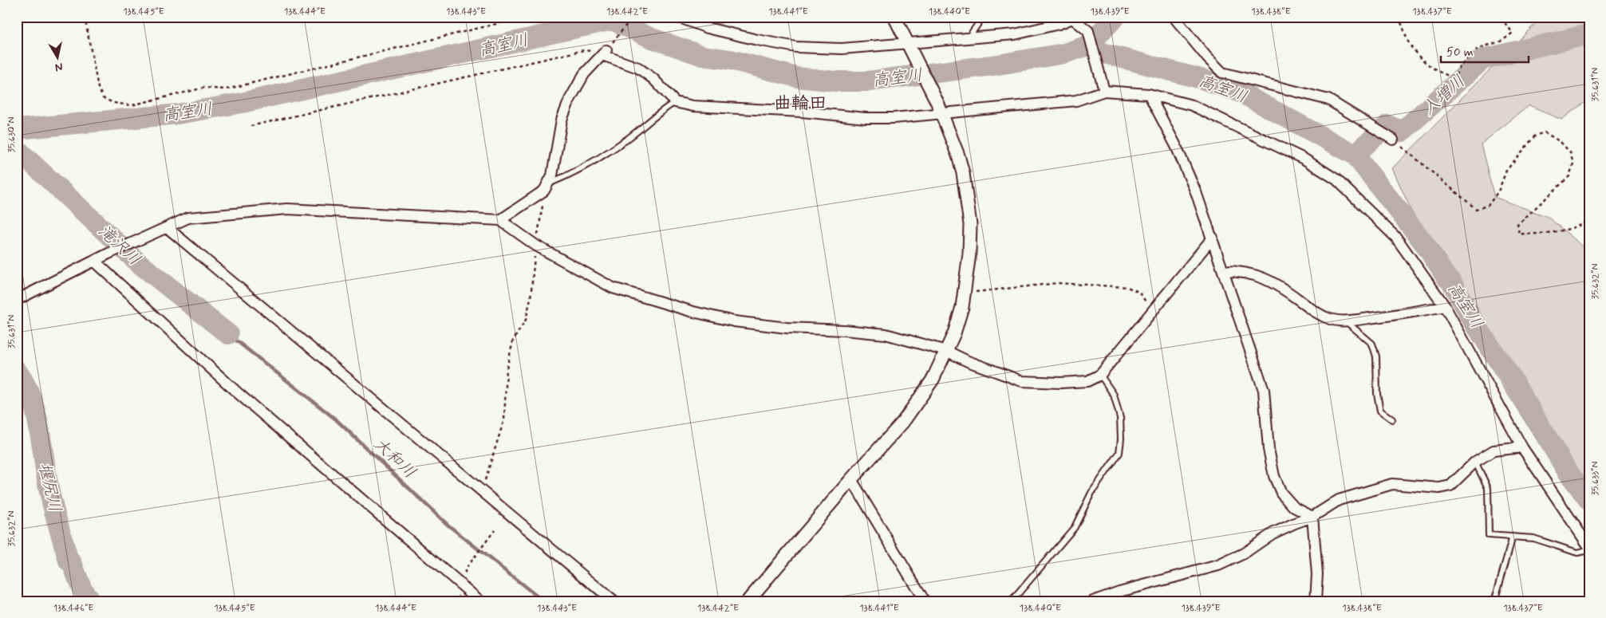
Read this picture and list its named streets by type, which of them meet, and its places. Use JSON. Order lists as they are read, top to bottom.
{
  "districts": ["曲輪田"],
  "water": [
    "高室川",
    "入増川",
    "滝沢川",
    "大和川",
    "堰尻川"
  ],
  "scale_bar": "50 m",
  "north": "bottom",
  "coordinates": [
    "138.445°E",
    "138.444°E",
    "138.443°E",
    "138.442°E",
    "138.441°E",
    "138.440°E",
    "138.439°E",
    "138.438°E",
    "138.437°E",
    "35.631°N",
    "35.630°N",
    "35.632°N",
    "35.633°N",
    "138.446°E"
  ]
}
